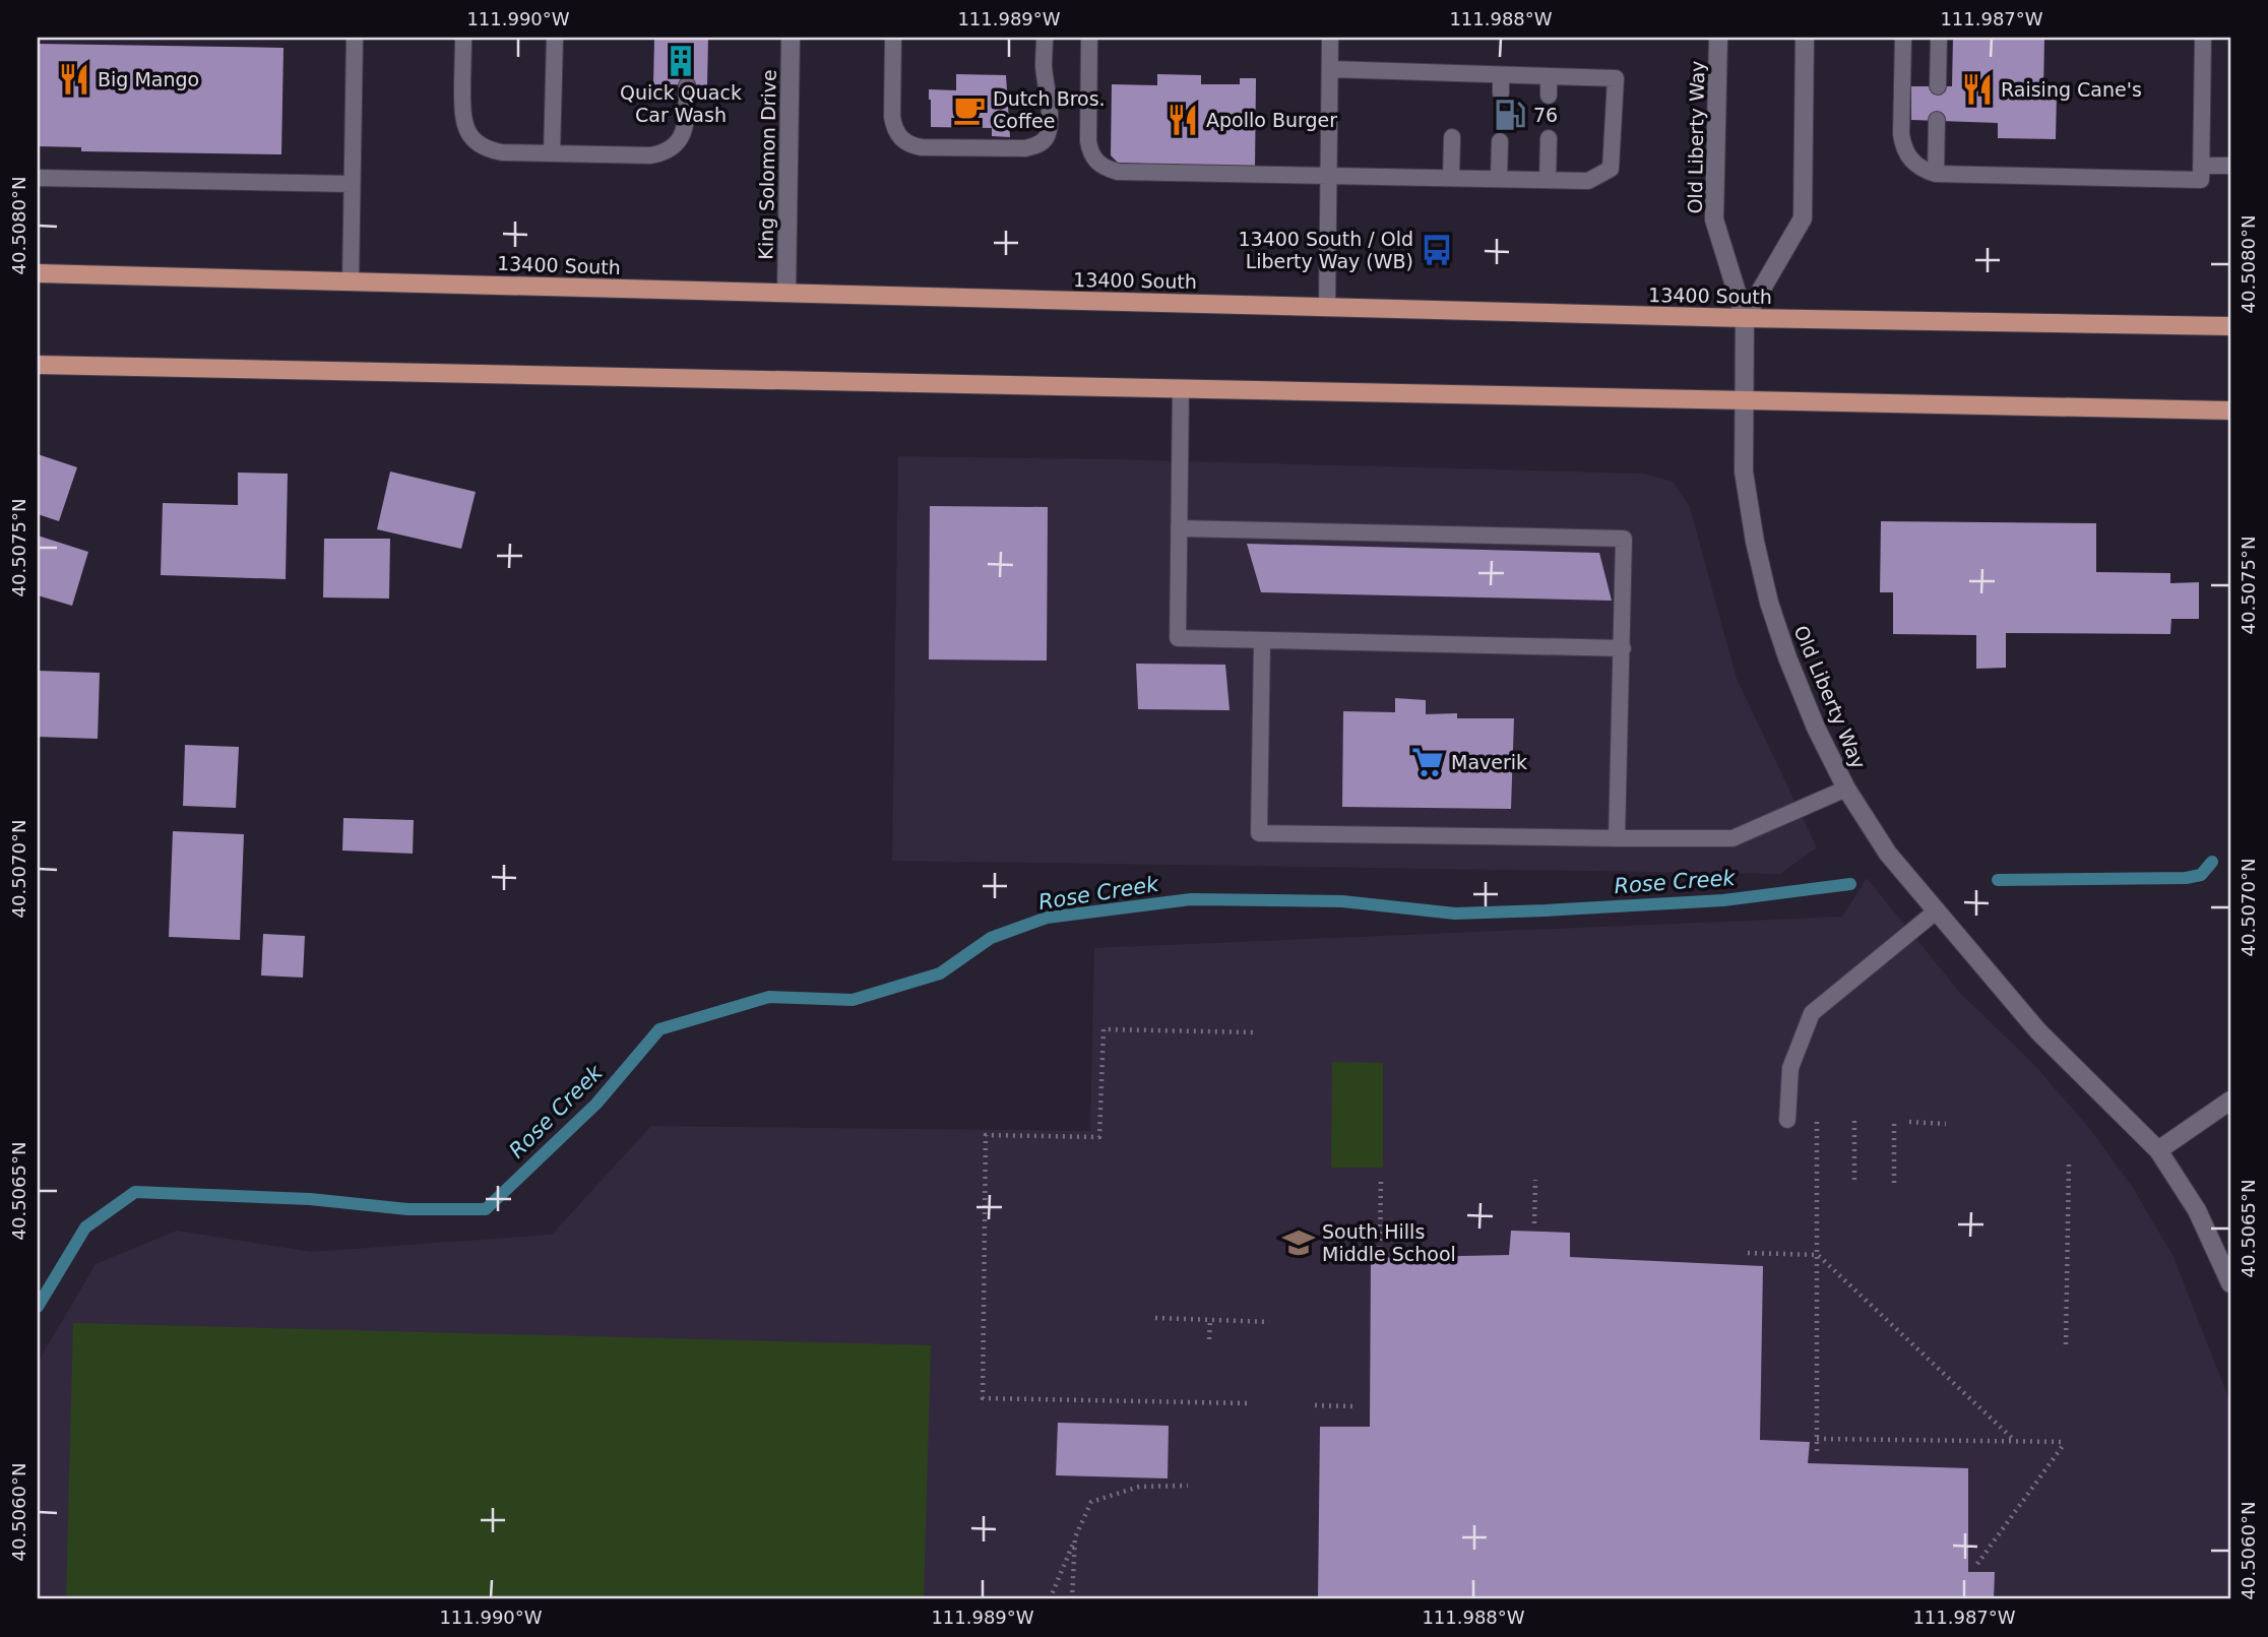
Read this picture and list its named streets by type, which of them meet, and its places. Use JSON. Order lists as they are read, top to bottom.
{
  "streets": {
    "main road": ["13400 South"],
    "street": ["Old Liberty Way", "King Solomon Drive"]
  },
  "crossings": [
    ["Old Liberty Way", "13400 South"],
    ["King Solomon Drive", "13400 South"]
  ],
  "water": ["Rose Creek"],
  "places": {
    "building": ["Quick Quack Car Wash"],
    "restaurant": ["Big Mango", "Raising Cane's", "Apollo Burger"],
    "cafe": ["Dutch Bros. Coffee"],
    "fuel station": ["76"],
    "bus stop": ["13400 South / Old Liberty Way (WB)"],
    "supermarket": ["Maverik"],
    "school or university": ["South Hills Middle School"]
  },
  "coordinates": [
    "111.990°W",
    "111.989°W",
    "111.988°W",
    "111.987°W",
    "40.5080°N",
    "40.5075°N",
    "40.5070°N",
    "40.5065°N",
    "40.5060°N"
  ]
}
